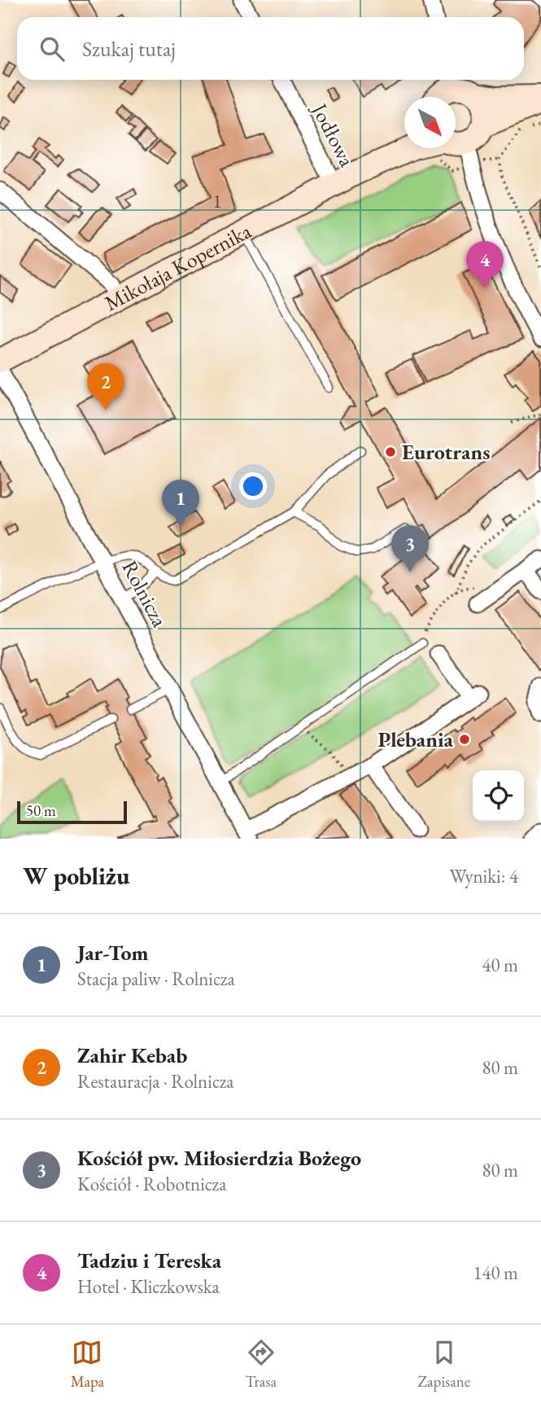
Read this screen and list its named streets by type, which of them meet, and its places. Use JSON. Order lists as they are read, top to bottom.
{
  "streets": {
    "street": ["Jodłowa", "Mikołaja Kopernika", "Rolnicza"]
  },
  "crossings": [
    ["Jodłowa", "Mikołaja Kopernika"]
  ],
  "places": ["Eurotrans", "Plebania"],
  "house_numbers": ["1"],
  "scale_bar": "50 m",
  "north": "bottom right",
  "page": {
    "search": "Szukaj tutaj",
    "pins": [
      "4",
      "2",
      "1",
      "3"
    ],
    "scale": "50 m",
    "heading": ["W pobliżu", "Wyniki: 4"],
    "list": [
      {
        "mark": "1",
        "name": "Jar-Tom",
        "note": "Stacja paliw · Rolnicza",
        "value": "40 m"
      },
      {
        "mark": "2",
        "name": "Zahir Kebab",
        "note": "Restauracja · Rolnicza",
        "value": "80 m"
      },
      {
        "mark": "3",
        "name": "Kościół pw. Miłosierdzia Bożego",
        "note": "Kościół · Robotnicza",
        "value": "80 m"
      },
      {
        "mark": "4",
        "name": "Tadziu i Tereska",
        "note": "Hotel · Kliczkowska",
        "value": "140 m"
      }
    ],
    "nav": ["Mapa", "Trasa", "Zapisane"]
  }
}
